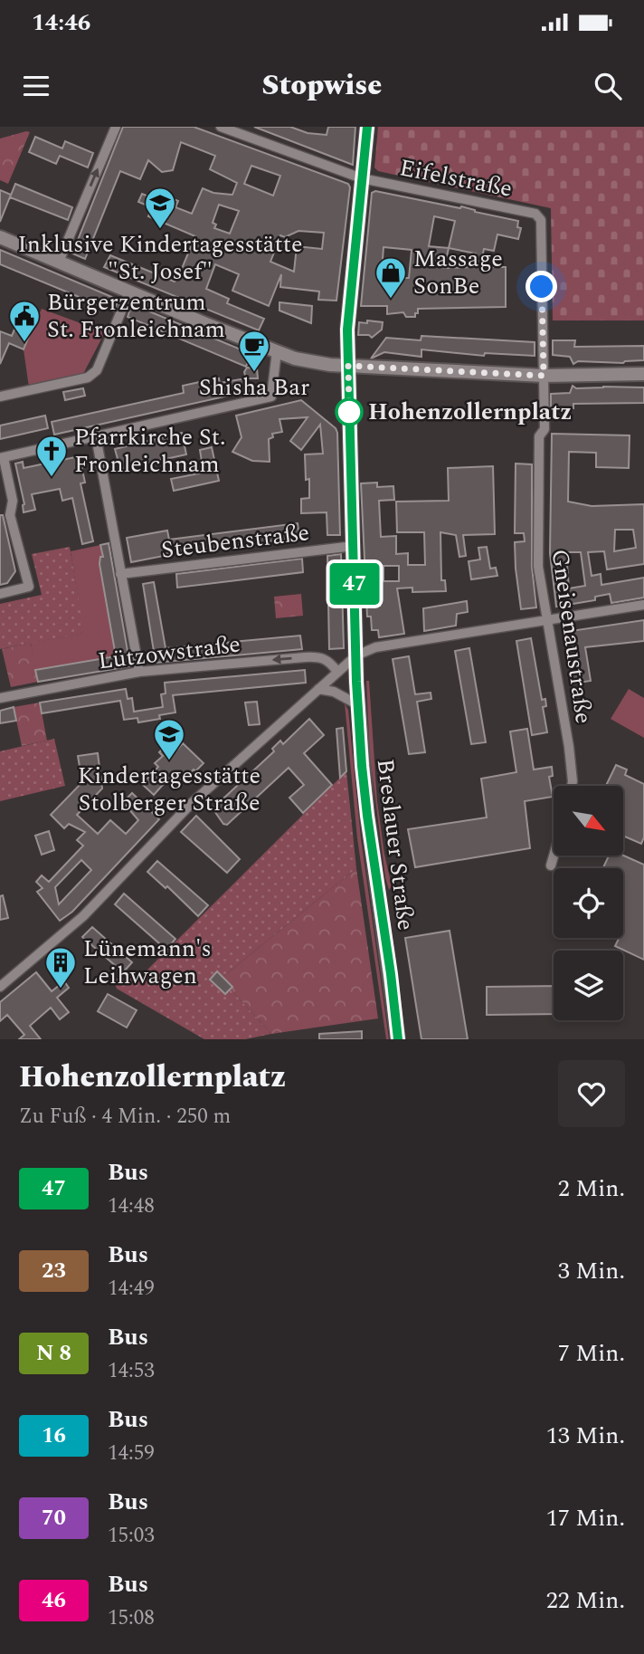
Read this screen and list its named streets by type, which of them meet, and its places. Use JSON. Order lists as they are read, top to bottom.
{
  "streets": {
    "main road": ["Breslauer Straße"],
    "street": [
      "Eifelstraße",
      "Steubenstraße",
      "Gneisenaustraße",
      "Lützowstraße"
    ]
  },
  "crossings": [
    ["Eifelstraße", "Gneisenaustraße"],
    ["Eifelstraße", "Breslauer Straße"],
    ["Steubenstraße", "Breslauer Straße"]
  ],
  "one_way": ["Lützowstraße"],
  "places": {
    "school or university": ["Inklusive Kindertagesstätte \"St. Josef\"", "Kindertagesstätte Stolberger Straße"],
    "shop": ["Massage SonBe"],
    "public building": ["Bürgerzentrum St. Fronleichnam"],
    "cafe": ["Shisha Bar"],
    "other": ["Hohenzollernplatz"],
    "church": ["Pfarrkirche St. Fronleichnam"],
    "building": ["Lünemann's Leihwagen"]
  },
  "lines": ["bus line 47"],
  "north": "bottom right",
  "page": {
    "status": "14:46",
    "header": "Stopwise",
    "on_map": "47",
    "heading": ["Hohenzollernplatz", "Zu Fuß · 4 Min. · 250 m"],
    "list": [
      {
        "mark": "47",
        "name": "Bus",
        "note": "14:48",
        "value": "2 Min."
      },
      {
        "mark": "23",
        "name": "Bus",
        "note": "14:49",
        "value": "3 Min."
      },
      {
        "mark": "N 8",
        "name": "Bus",
        "note": "14:53",
        "value": "7 Min."
      },
      {
        "mark": "16",
        "name": "Bus",
        "note": "14:59",
        "value": "13 Min."
      },
      {
        "mark": "70",
        "name": "Bus",
        "note": "15:03",
        "value": "17 Min."
      },
      {
        "mark": "46",
        "name": "Bus",
        "note": "15:08",
        "value": "22 Min."
      }
    ]
  }
}
